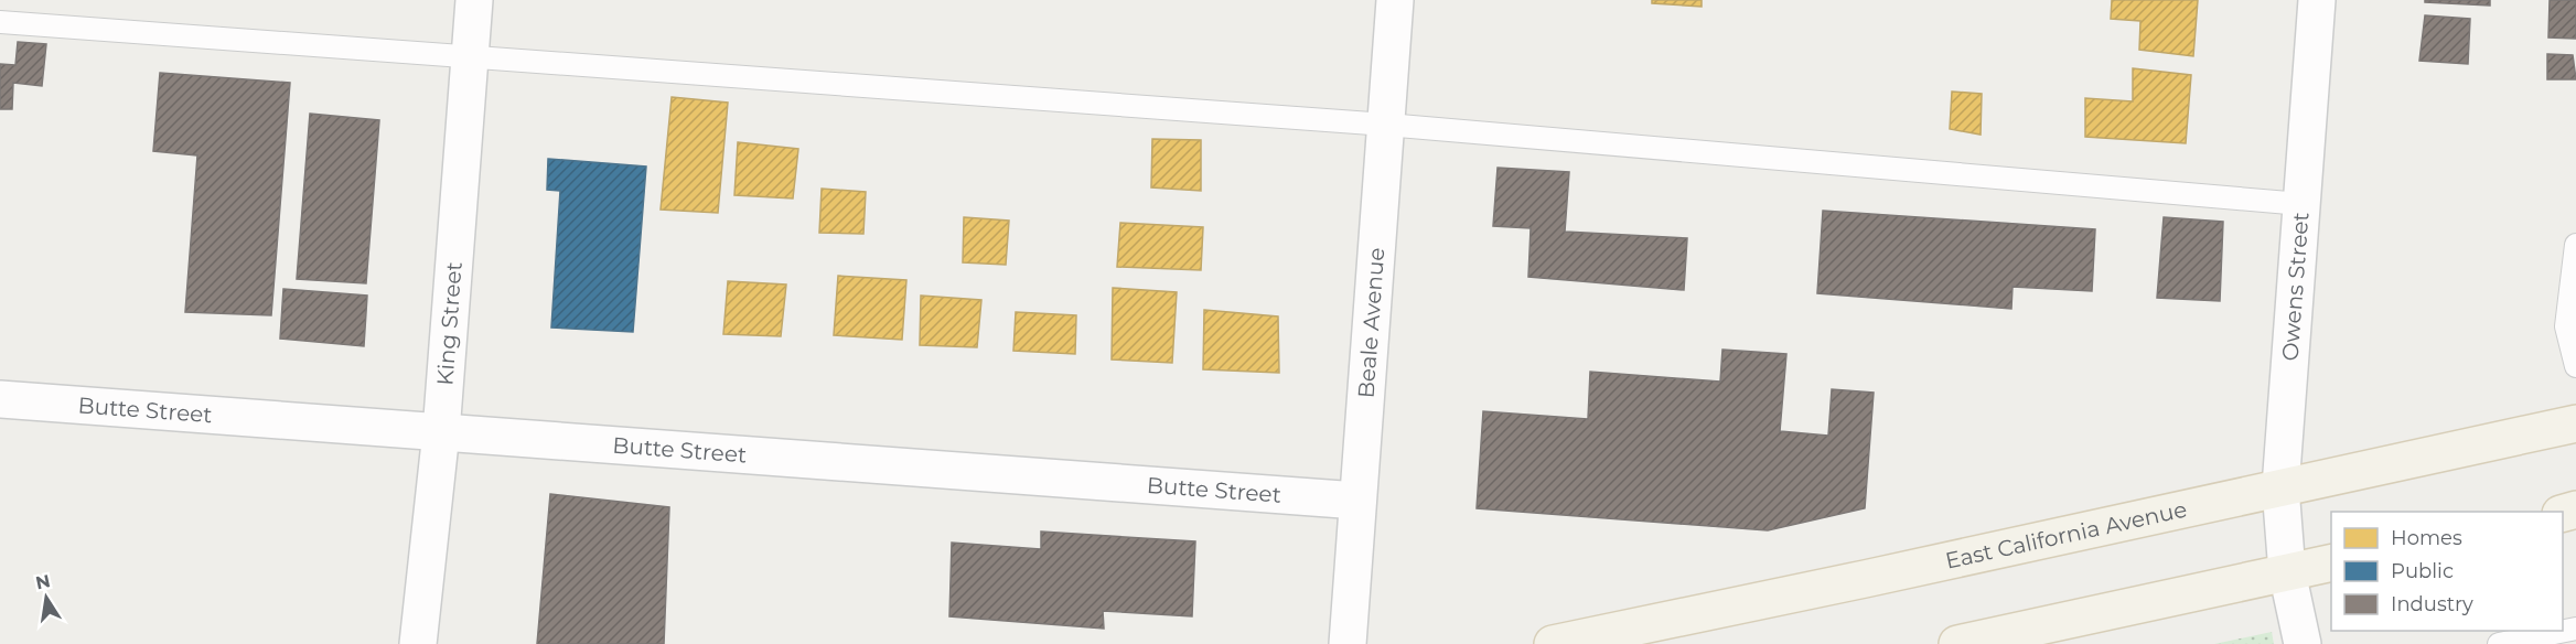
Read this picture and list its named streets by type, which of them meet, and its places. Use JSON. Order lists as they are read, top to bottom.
{
  "streets": {
    "main road": ["East California Avenue"],
    "street": [
      "Owens Street",
      "King Street",
      "Beale Avenue",
      "Butte Street"
    ]
  },
  "crossings": [
    ["Owens Street", "East California Avenue"],
    ["King Street", "Butte Street"],
    ["Beale Avenue", "Butte Street"]
  ],
  "legend": ["Homes", "Public", "Industry"],
  "north": "top"
}
